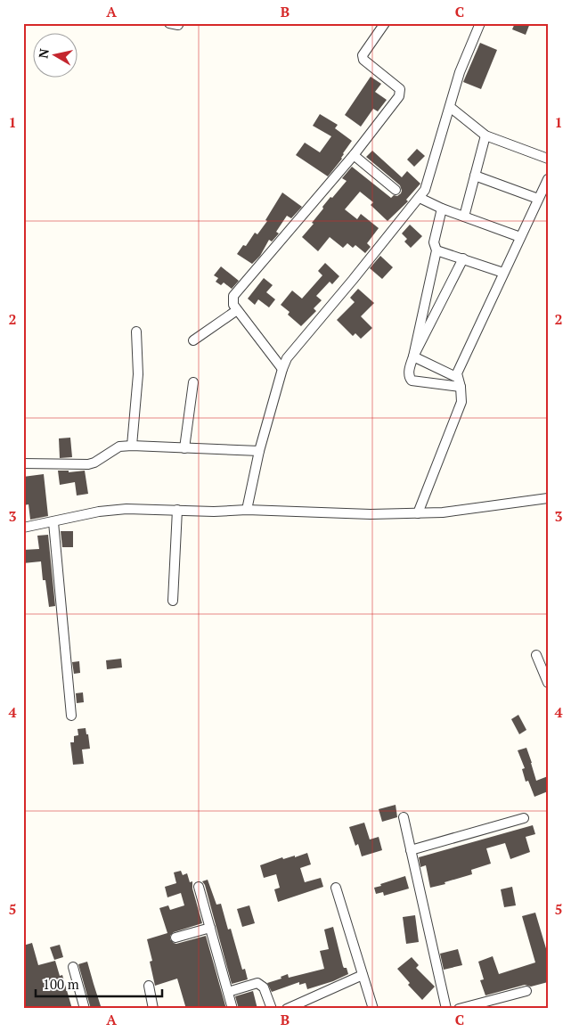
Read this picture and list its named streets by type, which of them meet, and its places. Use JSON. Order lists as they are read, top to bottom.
{
  "scale_bar": "100 m",
  "north": "left",
  "grid": {
    "columns": ["A", "B", "C"],
    "rows": [
      "1",
      "2",
      "3",
      "4",
      "5"
    ]
  }
}
